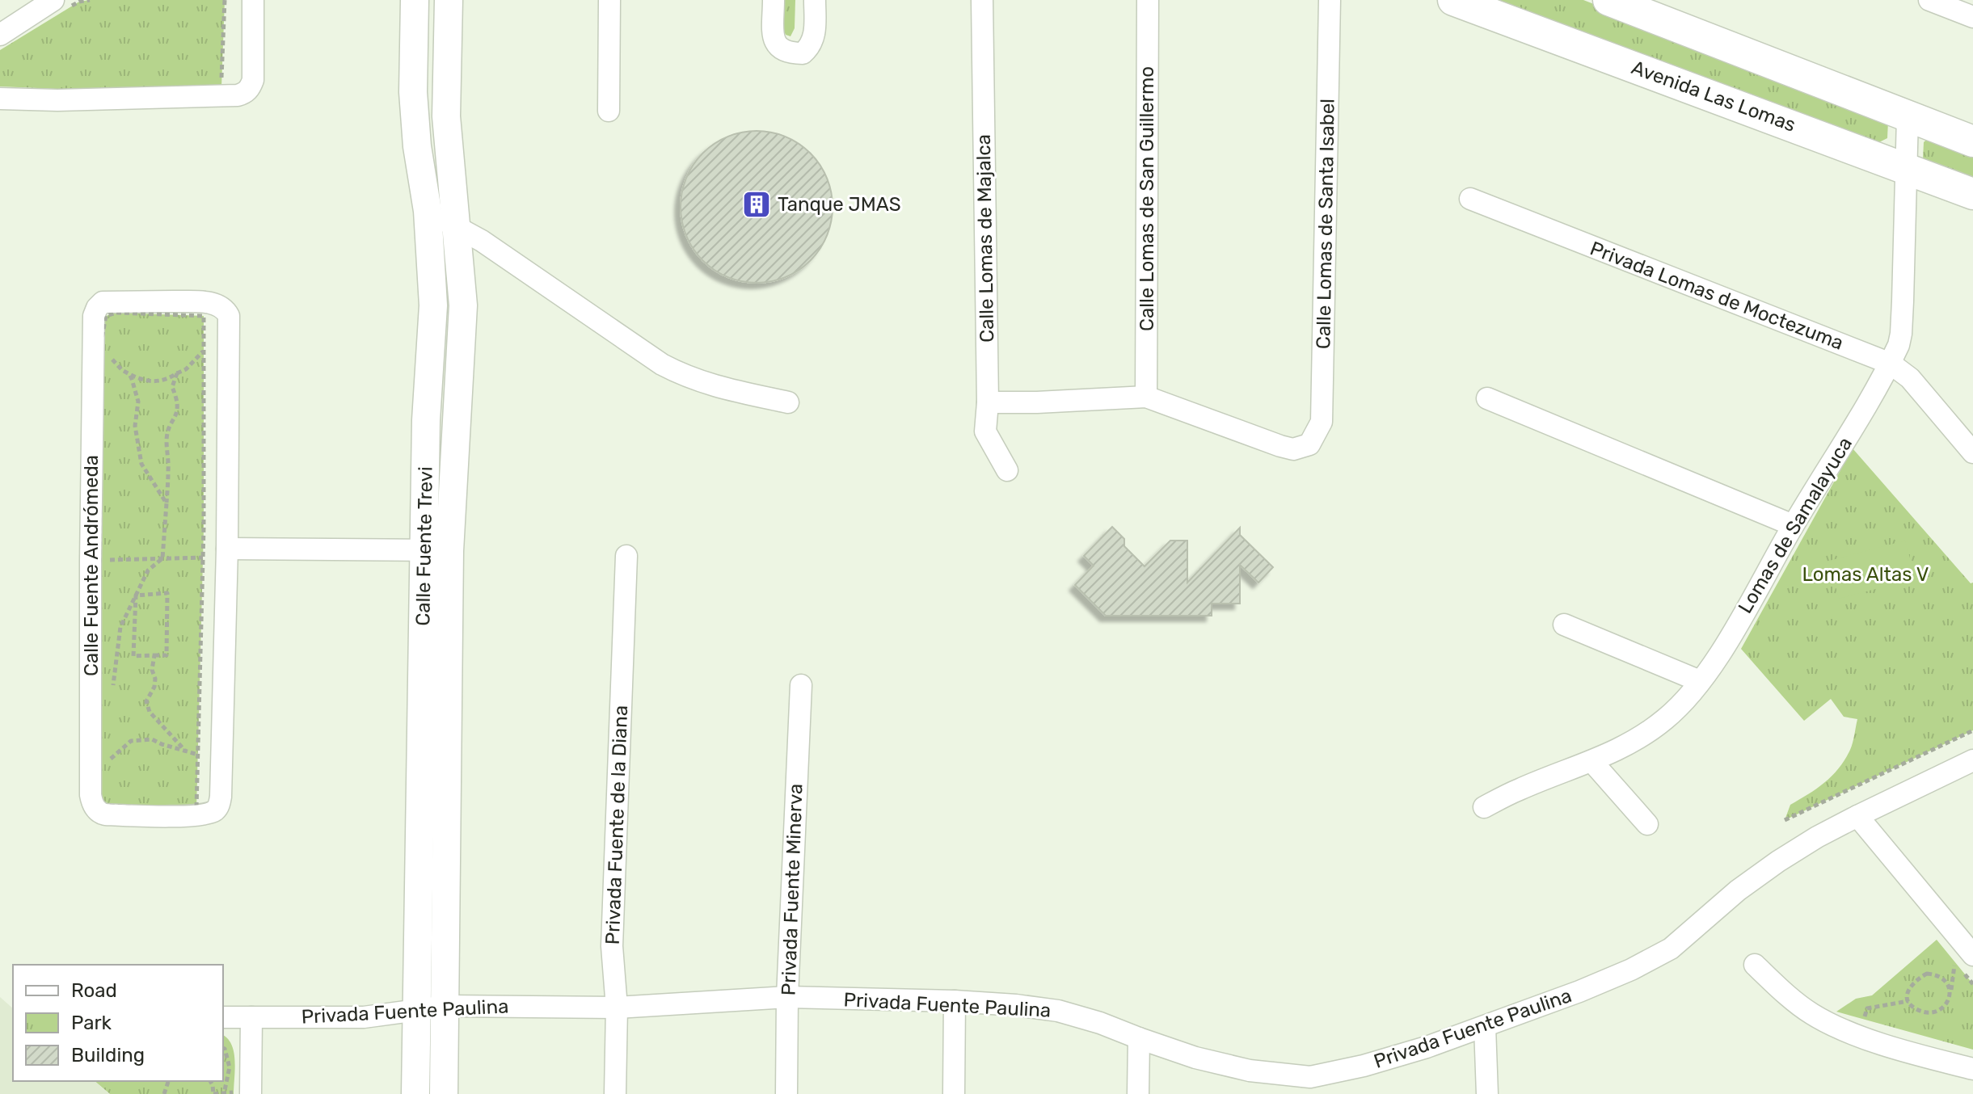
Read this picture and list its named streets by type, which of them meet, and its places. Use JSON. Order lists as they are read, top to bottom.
{
  "streets": {
    "main road": ["Avenida Las Lomas"],
    "street": [
      "Calle Lomas de San Guillermo",
      "Calle Lomas de Santa Isabel",
      "Calle Lomas de Majalca",
      "Privada Lomas de Moctezuma",
      "Lomas de Samalayuca",
      "Calle Fuente Trevi",
      "Calle Fuente Andrómeda",
      "Privada Fuente de la Diana",
      "Privada Fuente Minerva",
      "Privada Fuente Paulina"
    ]
  },
  "crossings": [
    ["Avenida Las Lomas", "Lomas de Samalayuca"],
    ["Calle Lomas de San Guillermo", "Calle Lomas de Santa Isabel"],
    ["Privada Lomas de Moctezuma", "Lomas de Samalayuca"],
    ["Calle Fuente Trevi", "Privada Fuente Paulina"],
    ["Privada Fuente de la Diana", "Privada Fuente Paulina"],
    ["Privada Fuente Minerva", "Privada Fuente Paulina"]
  ],
  "parks": ["Lomas Altas V"],
  "places": {
    "building": ["Tanque JMAS"]
  },
  "legend": ["Road", "Park", "Building"]
}
